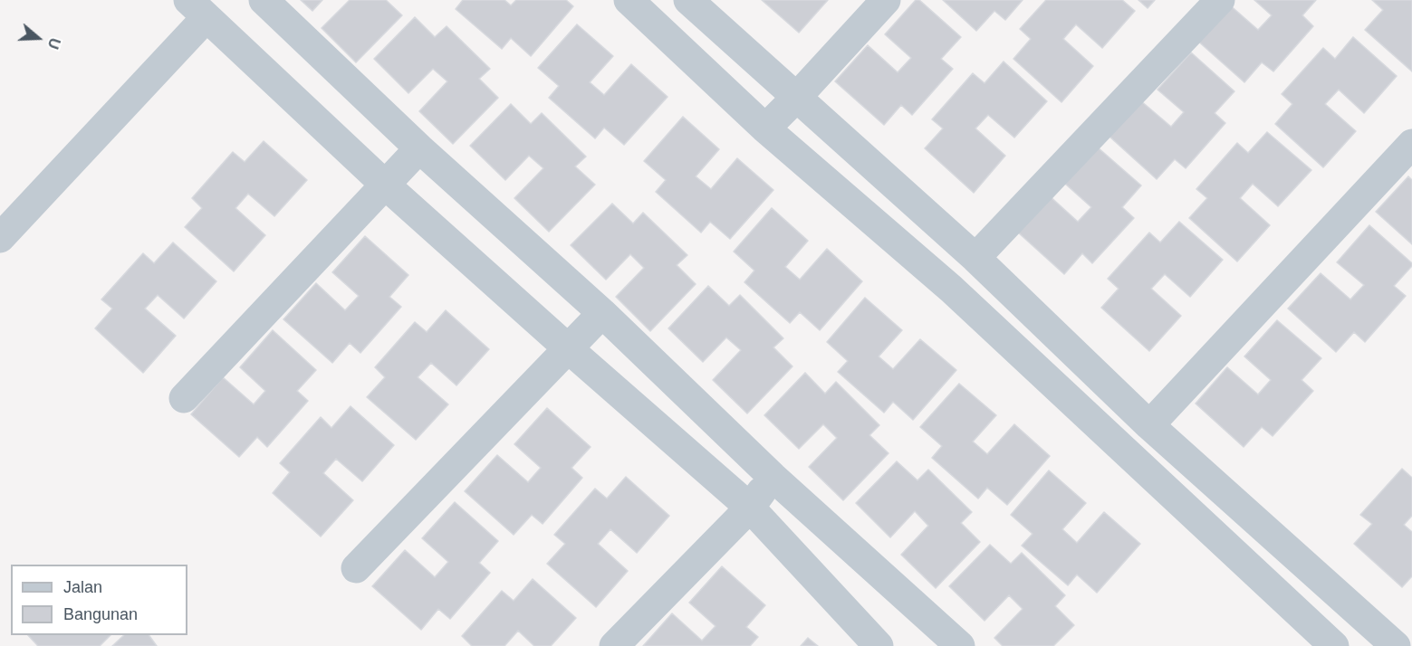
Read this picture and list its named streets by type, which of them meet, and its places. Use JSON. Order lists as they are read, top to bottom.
{
  "legend": ["Jalan", "Bangunan"],
  "north": "right"
}
